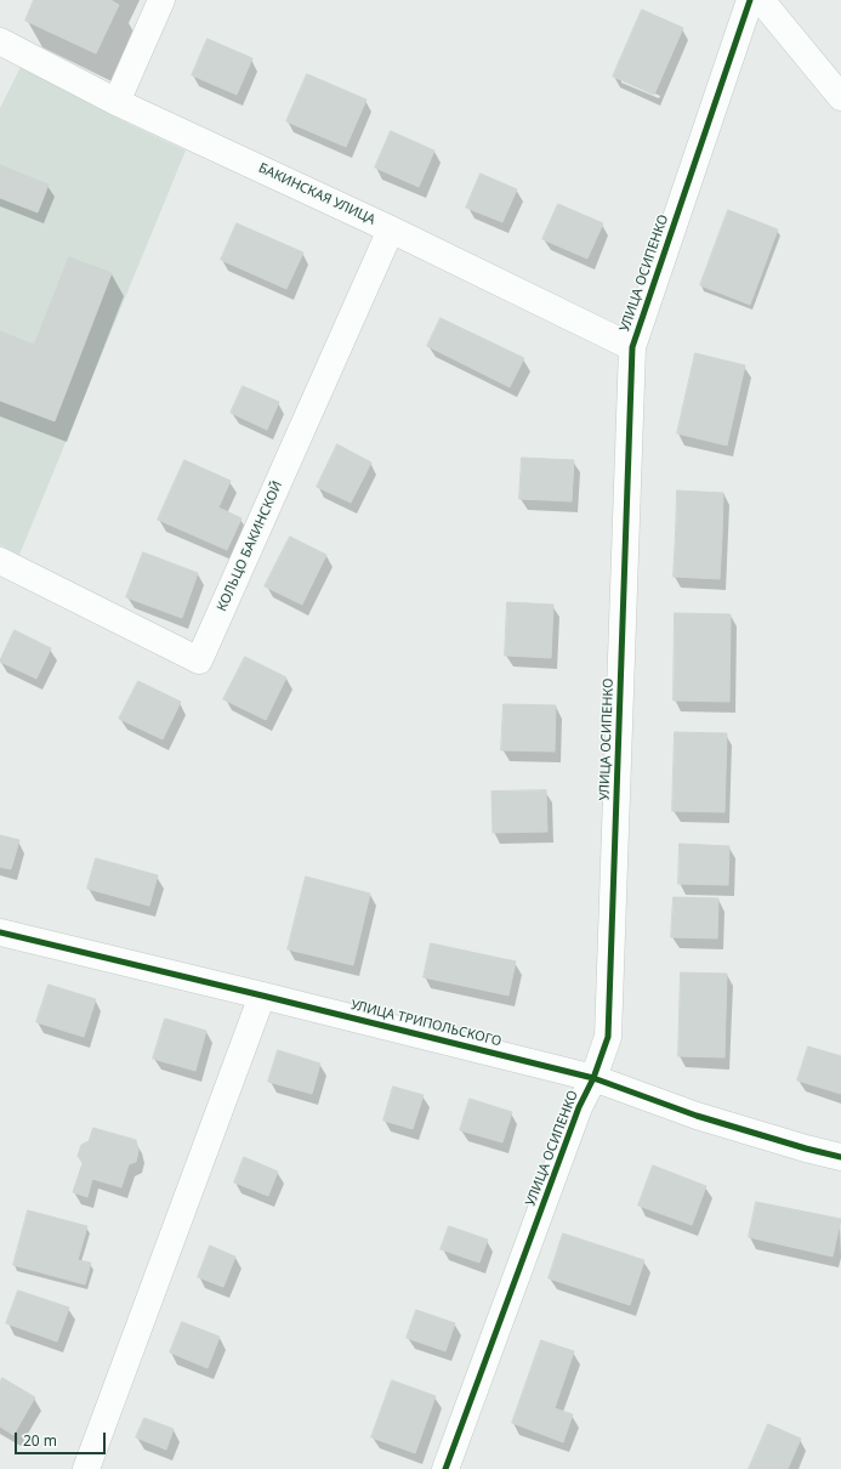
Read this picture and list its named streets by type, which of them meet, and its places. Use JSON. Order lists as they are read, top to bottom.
{
  "streets": {
    "street": [
      "БАКИНСКАЯ УЛИЦА",
      "УЛИЦА ОСИПЕНКО",
      "КОЛЬЦО БАКИНСКОЙ",
      "УЛИЦА ТРИПОЛЬСКОГО"
    ]
  },
  "crossings": [
    ["БАКИНСКАЯ УЛИЦА", "УЛИЦА ОСИПЕНКО"],
    ["БАКИНСКАЯ УЛИЦА", "КОЛЬЦО БАКИНСКОЙ"],
    ["УЛИЦА ОСИПЕНКО", "УЛИЦА ТРИПОЛЬСКОГО"]
  ],
  "scale_bar": "20 m"
}
